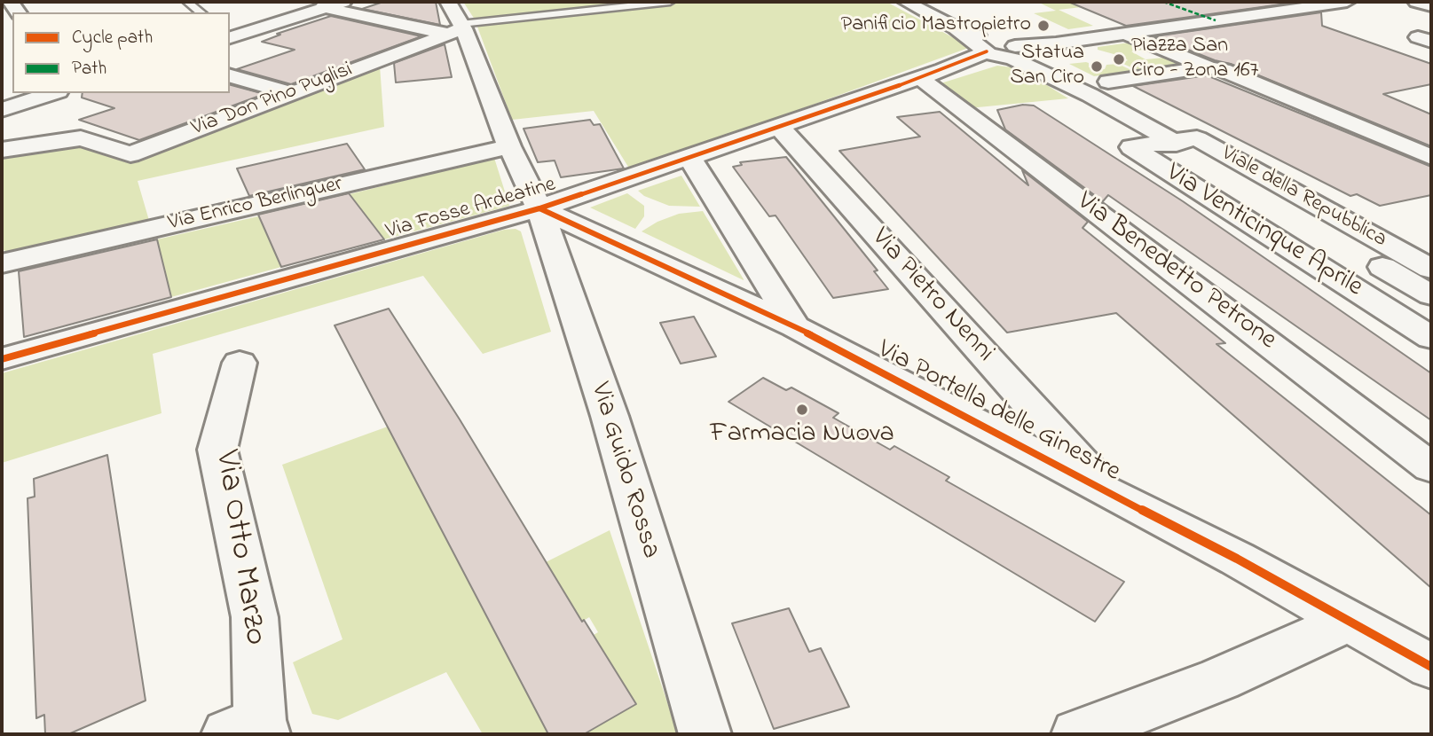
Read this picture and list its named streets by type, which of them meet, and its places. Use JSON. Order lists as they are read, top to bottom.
{
  "streets": {
    "street": [
      "Via Don Pino Puglisi",
      "Viale della Repubblica",
      "Via Enrico Berlinguer",
      "Via Fosse Ardeatine",
      "Via Venticinque Aprile",
      "Via Benedetto Petrone",
      "Via Pietro Nenni",
      "Via Portella delle Ginestre",
      "Via Guido Rossa",
      "Via Otto Marzo"
    ]
  },
  "crossings": [
    ["Via Don Pino Puglisi", "Via Guido Rossa"],
    ["Viale della Repubblica", "Via Venticinque Aprile"],
    ["Via Enrico Berlinguer", "Via Guido Rossa"],
    ["Via Fosse Ardeatine", "Via Benedetto Petrone"],
    ["Via Fosse Ardeatine", "Via Pietro Nenni"],
    ["Via Fosse Ardeatine", "Via Portella delle Ginestre"],
    ["Via Fosse Ardeatine", "Via Guido Rossa"],
    ["Via Pietro Nenni", "Via Portella delle Ginestre"],
    ["Via Portella delle Ginestre", "Via Guido Rossa"]
  ],
  "places": [
    "Panificio Mastropietro",
    "Piazza San Ciro - Zona 167",
    "Statua San Ciro",
    "Farmacia Nuova"
  ],
  "legend": ["Cycle path", "Path"]
}
